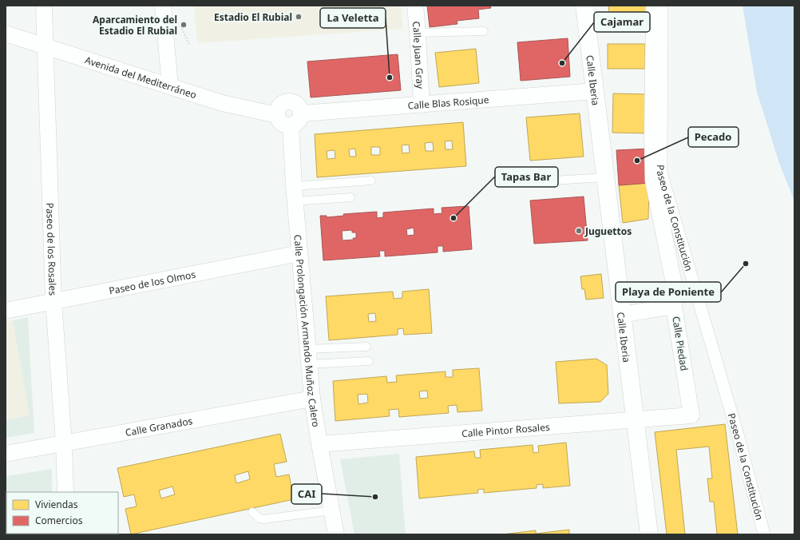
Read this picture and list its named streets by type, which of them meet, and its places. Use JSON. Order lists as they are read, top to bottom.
{
  "streets": {
    "main road": ["Calle Iberia"],
    "street": [
      "Calle Juan Gray",
      "Avenida del Mediterráneo",
      "Calle Blas Rosique",
      "Paseo de la Constitución",
      "Paseo de los Rosales",
      "Paseo de los Olmos",
      "Calle Prolongación Armando Muñoz Calero",
      "Calle Piedad",
      "Calle Granados",
      "Calle Pintor Rosales"
    ]
  },
  "crossings": [
    ["Calle Juan Gray", "Calle Blas Rosique"],
    ["Avenida del Mediterráneo", "Calle Blas Rosique"],
    ["Avenida del Mediterráneo", "Paseo de los Rosales"],
    ["Avenida del Mediterráneo", "Calle Prolongación Armando Muñoz Calero"],
    ["Calle Iberia", "Calle Blas Rosique"],
    ["Calle Iberia", "Calle Piedad"],
    ["Calle Iberia", "Calle Pintor Rosales"],
    ["Calle Blas Rosique", "Calle Prolongación Armando Muñoz Calero"],
    ["Paseo de los Rosales", "Paseo de los Olmos"],
    ["Paseo de los Rosales", "Calle Granados"],
    ["Paseo de los Olmos", "Calle Prolongación Armando Muñoz Calero"],
    ["Calle Prolongación Armando Muñoz Calero", "Calle Granados"],
    ["Calle Prolongación Armando Muñoz Calero", "Calle Pintor Rosales"],
    ["Calle Piedad", "Calle Pintor Rosales"]
  ],
  "places": [
    "Estadio El Rubial",
    "Aparcamiento del Estadio El Rubial",
    "Cajamar",
    "La Veletta",
    "Pecado",
    "Tapas Bar",
    "Juguettos",
    "Playa de Poniente",
    "CAI"
  ],
  "legend": ["Viviendas", "Comercios"]
}
